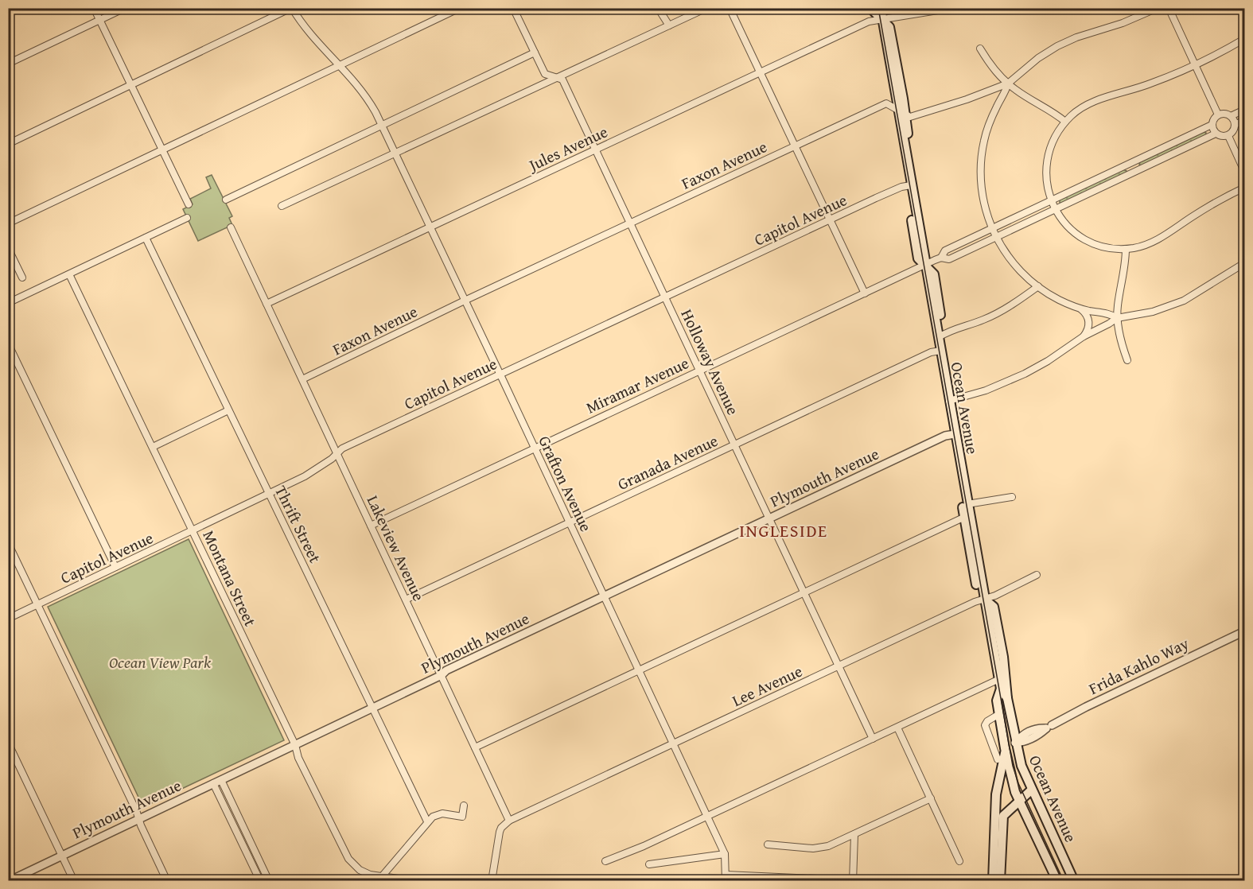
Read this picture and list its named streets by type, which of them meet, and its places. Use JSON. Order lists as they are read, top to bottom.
{
  "streets": {
    "main road": ["Ocean Avenue"],
    "street": [
      "Jules Avenue",
      "Faxon Avenue",
      "Capitol Avenue",
      "Holloway Avenue",
      "Miramar Avenue",
      "Granada Avenue",
      "Plymouth Avenue",
      "Grafton Avenue",
      "Thrift Street",
      "Lakeview Avenue",
      "Montana Street",
      "Frida Kahlo Way",
      "Lee Avenue"
    ]
  },
  "crossings": [
    ["Jules Avenue", "Holloway Avenue"],
    ["Jules Avenue", "Ocean Avenue"],
    ["Jules Avenue", "Grafton Avenue"],
    ["Jules Avenue", "Lakeview Avenue"],
    ["Faxon Avenue", "Holloway Avenue"],
    ["Faxon Avenue", "Ocean Avenue"],
    ["Faxon Avenue", "Grafton Avenue"],
    ["Faxon Avenue", "Lakeview Avenue"],
    ["Capitol Avenue", "Holloway Avenue"],
    ["Capitol Avenue", "Ocean Avenue"],
    ["Capitol Avenue", "Grafton Avenue"],
    ["Capitol Avenue", "Thrift Street"],
    ["Capitol Avenue", "Lakeview Avenue"],
    ["Capitol Avenue", "Montana Street"],
    ["Holloway Avenue", "Miramar Avenue"],
    ["Holloway Avenue", "Granada Avenue"],
    ["Holloway Avenue", "Plymouth Avenue"],
    ["Holloway Avenue", "Lee Avenue"],
    ["Miramar Avenue", "Ocean Avenue"],
    ["Miramar Avenue", "Grafton Avenue"],
    ["Miramar Avenue", "Lakeview Avenue"],
    ["Ocean Avenue", "Granada Avenue"],
    ["Ocean Avenue", "Plymouth Avenue"],
    ["Ocean Avenue", "Frida Kahlo Way"],
    ["Ocean Avenue", "Lee Avenue"],
    ["Granada Avenue", "Grafton Avenue"],
    ["Granada Avenue", "Lakeview Avenue"],
    ["Plymouth Avenue", "Grafton Avenue"],
    ["Plymouth Avenue", "Thrift Street"],
    ["Plymouth Avenue", "Lakeview Avenue"],
    ["Plymouth Avenue", "Montana Street"],
    ["Grafton Avenue", "Lee Avenue"],
    ["Lakeview Avenue", "Lee Avenue"]
  ],
  "districts": ["INGLESIDE"],
  "parks": ["Ocean View Park"]
}
